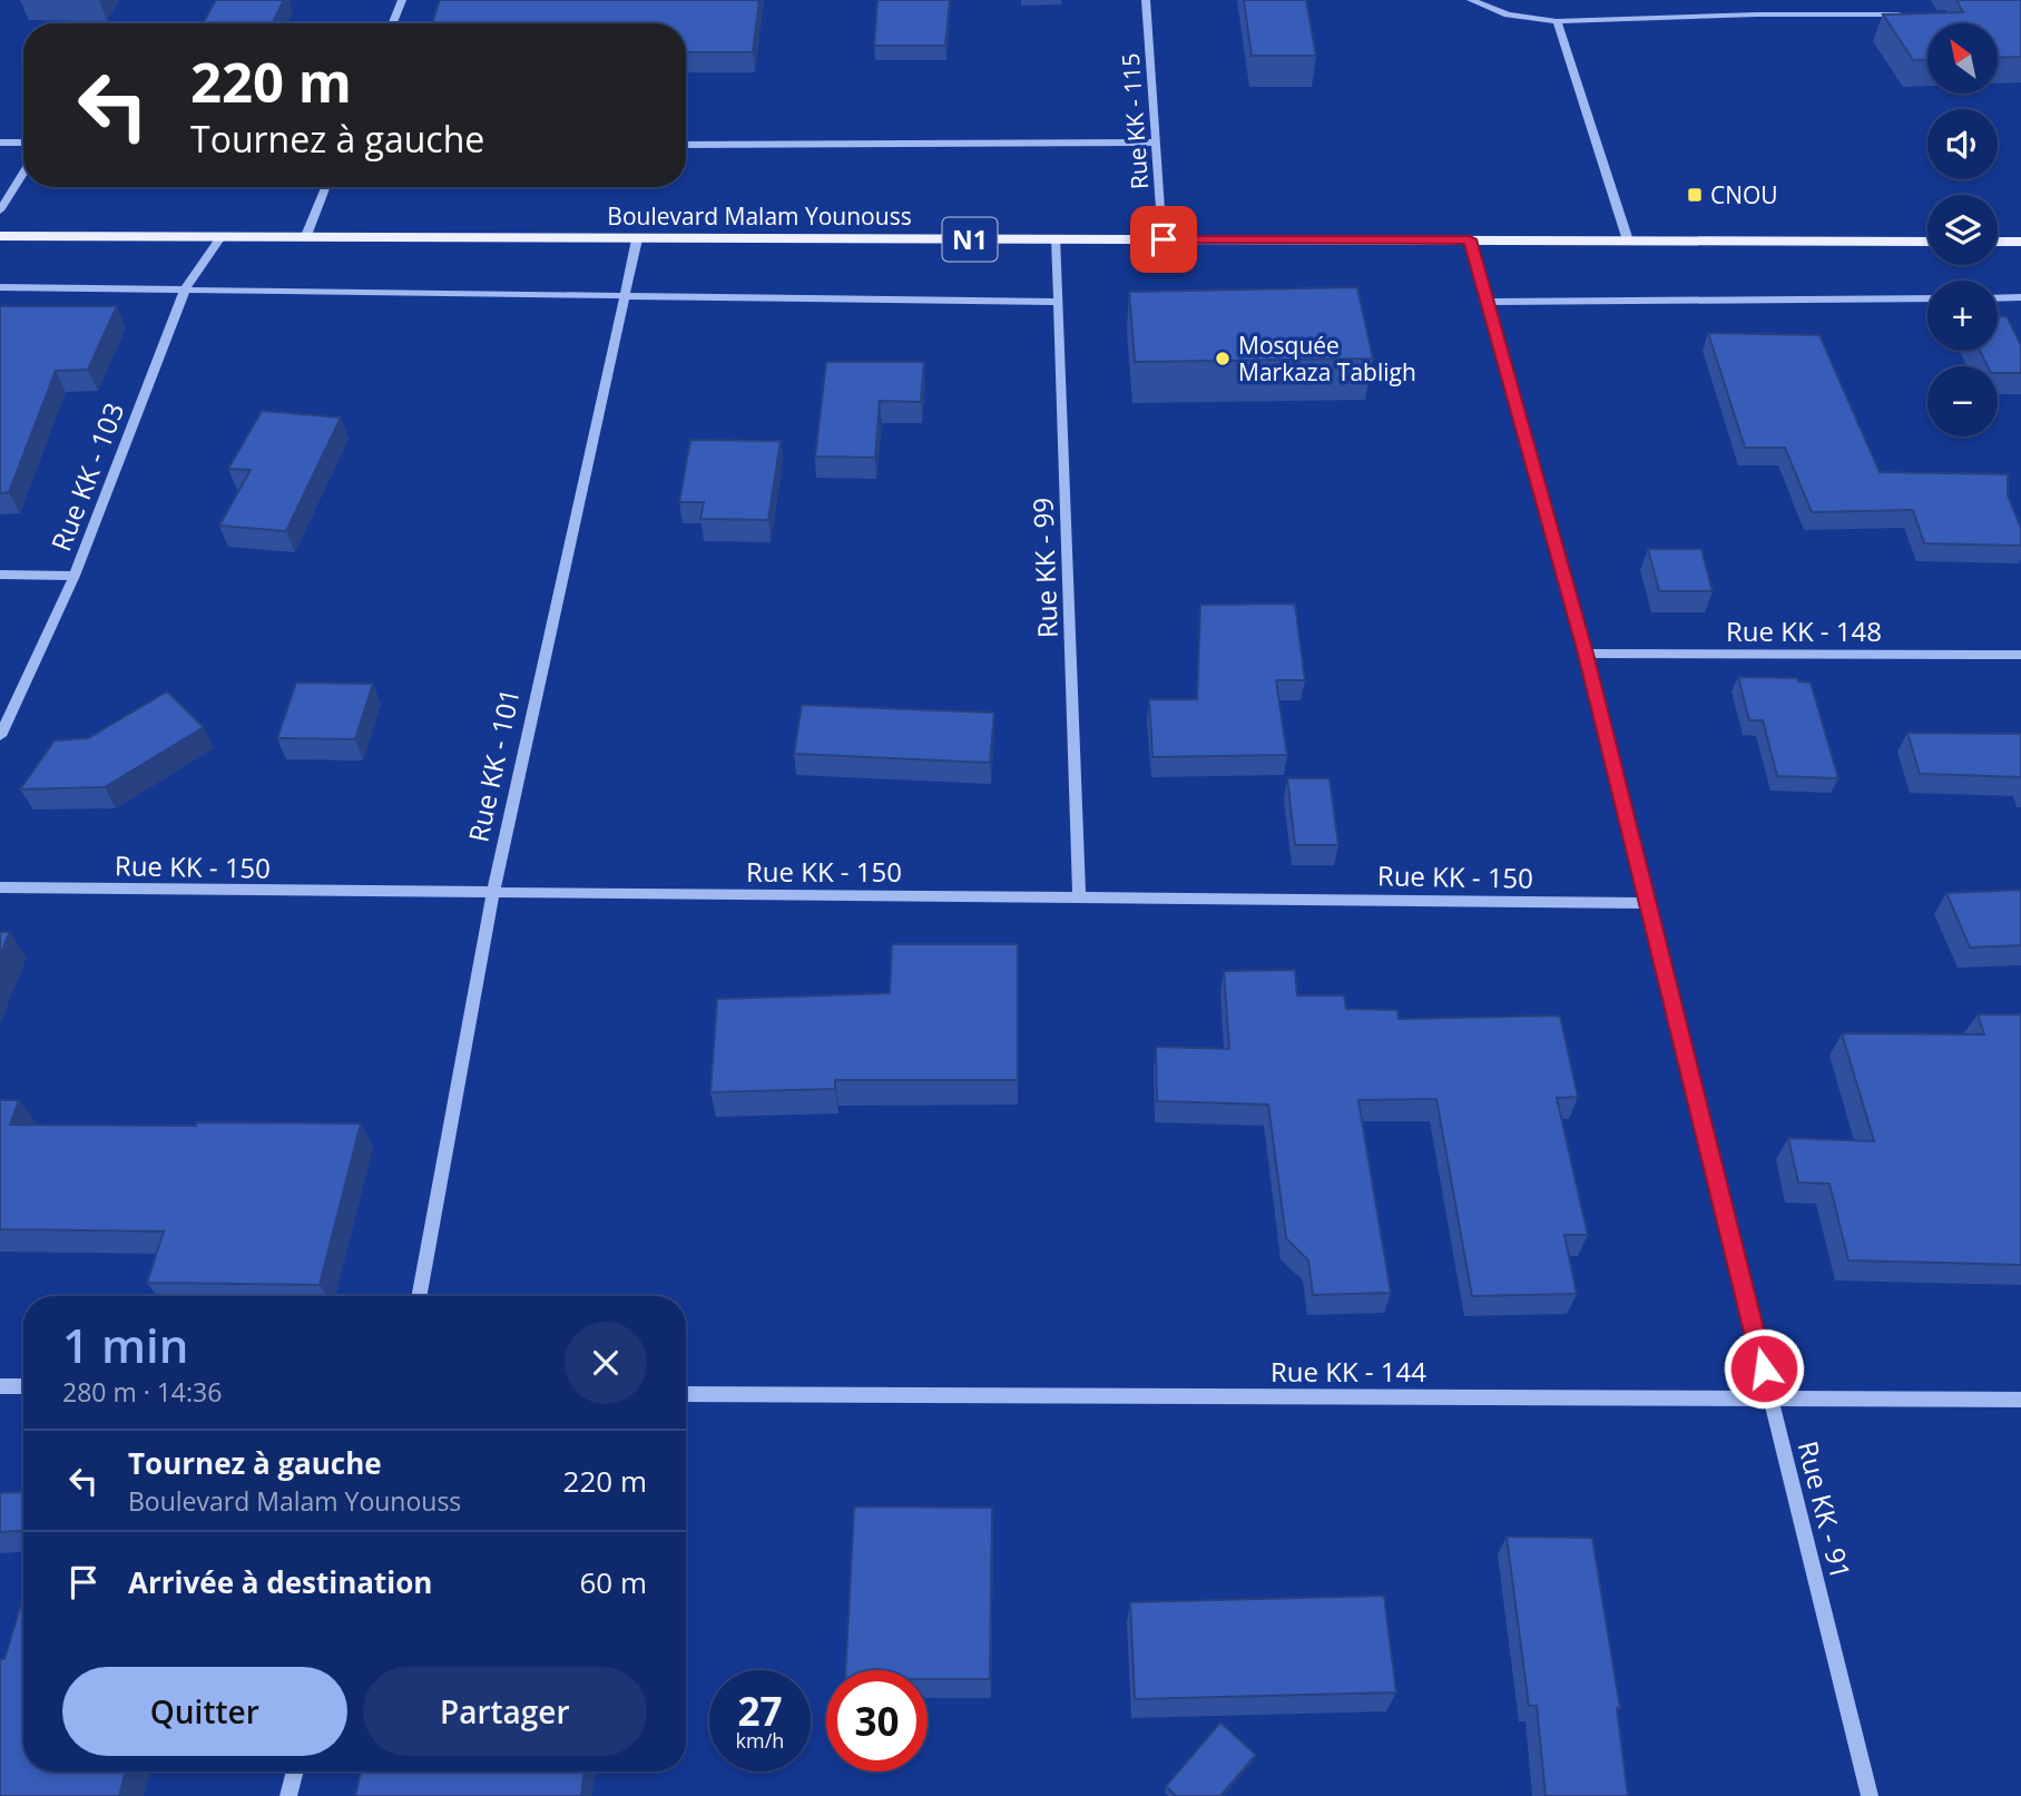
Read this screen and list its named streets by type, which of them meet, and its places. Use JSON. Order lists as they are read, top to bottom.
{
  "streets": {
    "main road": ["Boulevard Malam Younouss", "N1"],
    "street": [
      "Rue KK - 115",
      "Rue KK - 103",
      "Rue KK - 99",
      "Rue KK - 148",
      "Rue KK - 101",
      "Rue KK - 150",
      "Rue KK - 144",
      "Rue KK - 91"
    ]
  },
  "crossings": [
    ["Rue KK - 115", "Boulevard Malam Younouss"],
    ["Boulevard Malam Younouss", "Rue KK - 103"],
    ["Boulevard Malam Younouss", "Rue KK - 99"],
    ["Boulevard Malam Younouss", "Rue KK - 101"],
    ["Boulevard Malam Younouss", "Rue KK - 91"],
    ["Rue KK - 99", "Rue KK - 150"],
    ["Rue KK - 148", "Rue KK - 91"],
    ["Rue KK - 101", "Rue KK - 150"],
    ["Rue KK - 150", "Rue KK - 91"],
    ["Rue KK - 144", "Rue KK - 91"]
  ],
  "places": {
    "transit": ["CNOU"],
    "other": ["Mosquée Markaza Tabligh"]
  },
  "north": "top left",
  "page": {
    "map_buttons": ["+", "−"],
    "turn": ["220 m", "Tournez à gauche"],
    "heading": ["1 min", "280 m · 14:36"],
    "list": [
      {
        "name": "Tournez à gauche",
        "note": "Boulevard Malam Younouss",
        "value": "220 m"
      },
      {
        "name": "Arrivée à destination",
        "value": "60 m"
      }
    ],
    "buttons": ["Quitter", "Partager"],
    "speed": "27 km/h",
    "limit": "30"
  }
}
